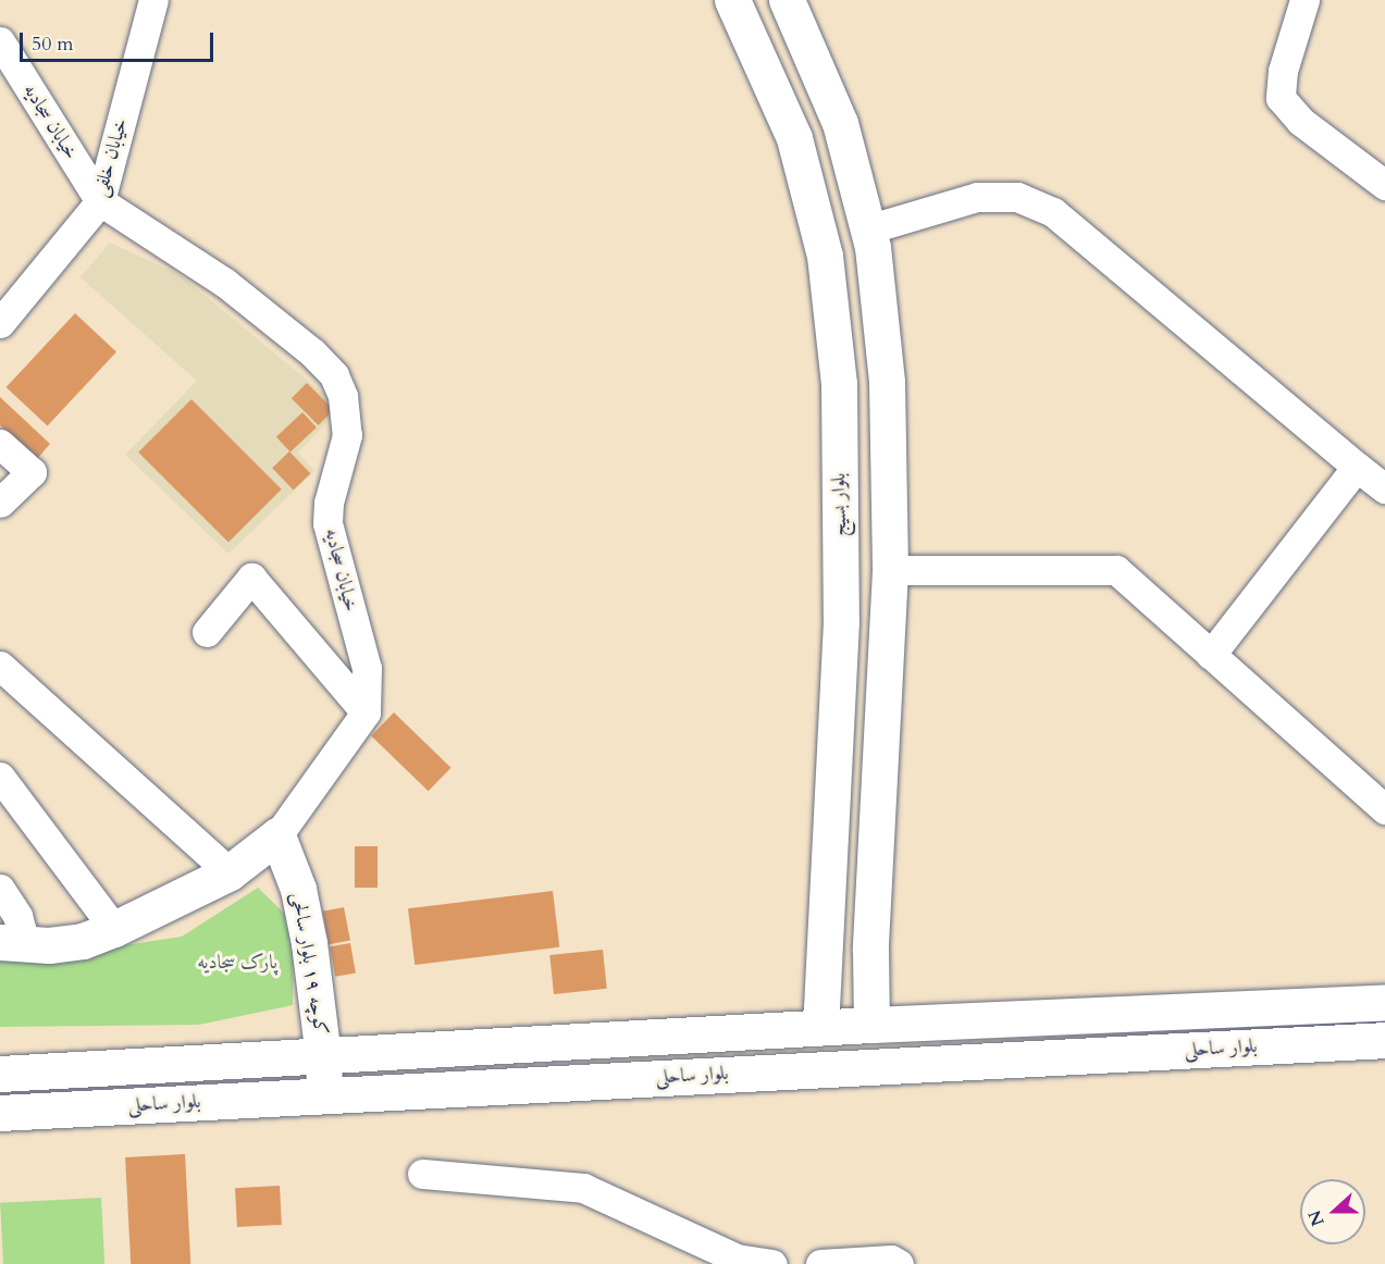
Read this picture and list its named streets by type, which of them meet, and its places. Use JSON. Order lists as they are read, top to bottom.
{
  "streets": {
    "main road": ["بلوار بسیج", "کوچه ۱۹ بلوار سالحی", "بلوار ساحلی"],
    "street": ["خیابان سجادیه", "خیابان خلفی"]
  },
  "crossings": [
    ["خیابان سجادیه", "خیابان خلفی"],
    ["بلوار بسیج", "بلوار ساحلی"],
    ["کوچه ۱۹ بلوار سالحی", "بلوار ساحلی"]
  ],
  "parks": ["پارک سجادیه"],
  "scale_bar": "50 m",
  "north": "left"
}
